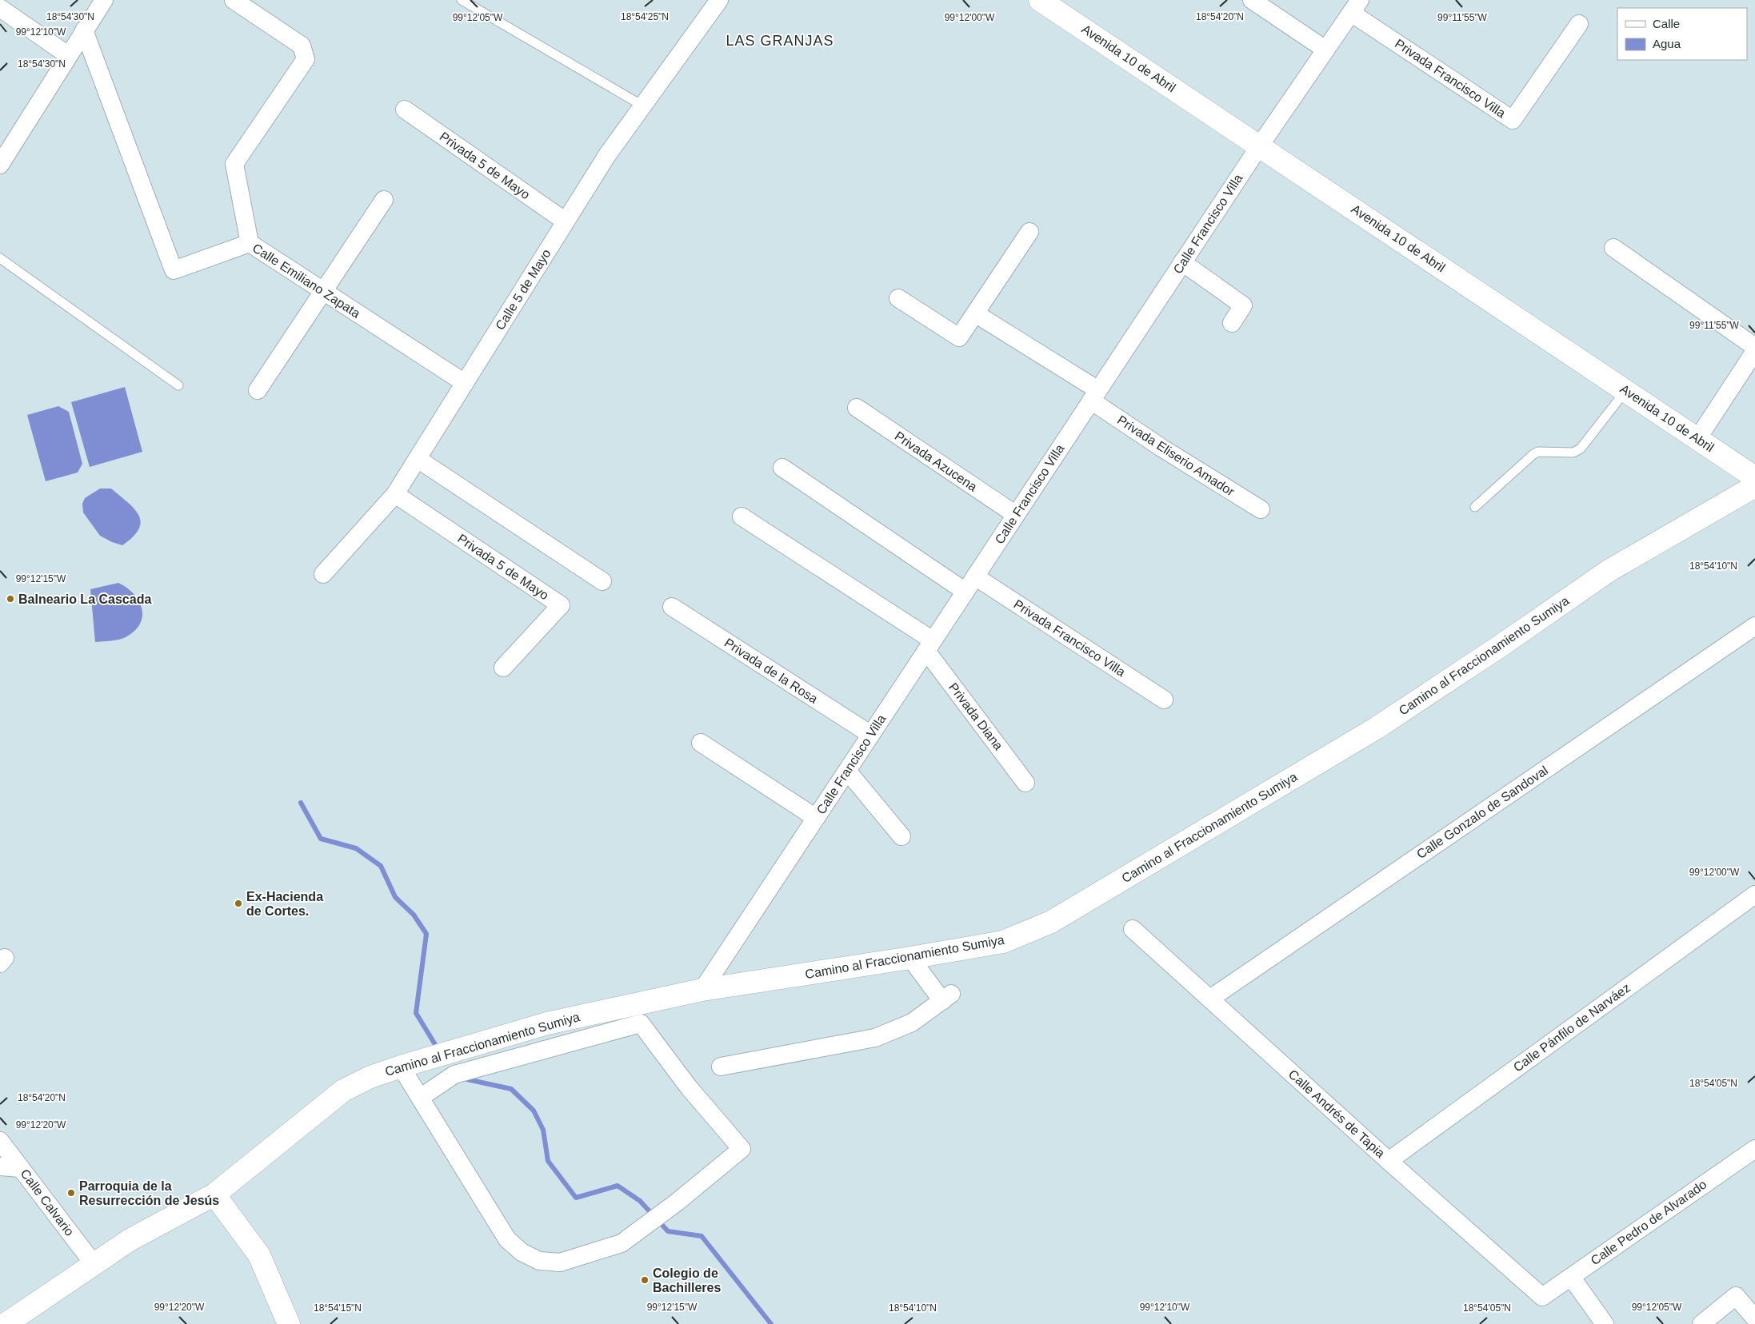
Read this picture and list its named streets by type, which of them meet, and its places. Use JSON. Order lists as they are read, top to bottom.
{
  "streets": {
    "street": [
      "Avenida 10 de Abril",
      "Privada Francisco Villa",
      "Privada 5 de Mayo",
      "Calle Francisco Villa",
      "Calle Emiliano Zapata",
      "Calle 5 de Mayo",
      "Privada Eliserio Amador",
      "Privada Azucena",
      "Camino al Fraccionamiento Sumiya",
      "Privada de la Rosa",
      "Privada Diana",
      "Calle Gonzalo de Sandoval",
      "Calle Pánfilo de Narváez",
      "Calle Andrés de Tapia",
      "Calle Calvario",
      "Calle Pedro de Alvarado"
    ]
  },
  "crossings": [
    ["Avenida 10 de Abril", "Calle Francisco Villa"],
    ["Privada Francisco Villa", "Calle Francisco Villa"],
    ["Privada 5 de Mayo", "Calle 5 de Mayo"],
    ["Calle Francisco Villa", "Privada Eliserio Amador"],
    ["Calle Francisco Villa", "Privada Azucena"],
    ["Calle Francisco Villa", "Camino al Fraccionamiento Sumiya"],
    ["Calle Francisco Villa", "Privada de la Rosa"],
    ["Calle Francisco Villa", "Privada Diana"],
    ["Calle Emiliano Zapata", "Calle 5 de Mayo"],
    ["Camino al Fraccionamiento Sumiya", "Calle Calvario"],
    ["Calle Gonzalo de Sandoval", "Calle Andrés de Tapia"],
    ["Calle Pánfilo de Narváez", "Calle Andrés de Tapia"],
    ["Calle Andrés de Tapia", "Calle Pedro de Alvarado"]
  ],
  "districts": ["LAS GRANJAS"],
  "places": [
    "Balneario La Cascada",
    "Ex-Hacienda de Cortes.",
    "Parroquia de la Resurrección de Jesús",
    "Colegio de Bachilleres"
  ],
  "legend": ["Calle", "Agua"],
  "coordinates": [
    "18°54'25\"N",
    "18°54'30\"N",
    "18°54'20\"N",
    "99°12'00\"W",
    "99°11'55\"W",
    "99°12'05\"W",
    "99°12'10\"W",
    "18°54'10\"N",
    "99°12'15\"W",
    "18°54'05\"N",
    "99°12'20\"W",
    "18°54'15\"N"
  ]
}
